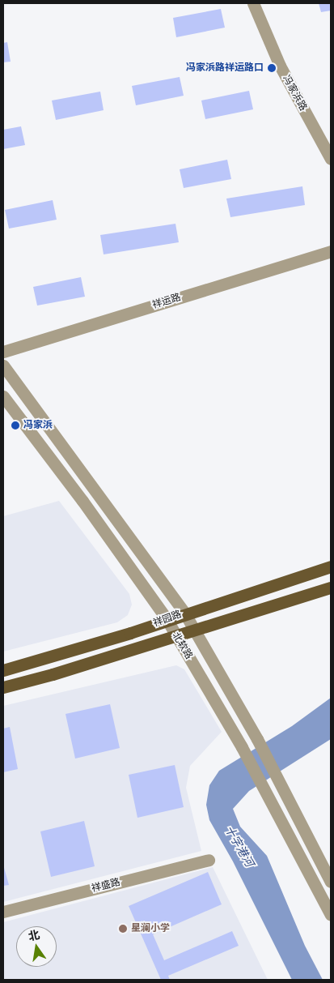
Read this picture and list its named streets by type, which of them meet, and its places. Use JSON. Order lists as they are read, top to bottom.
{
  "streets": {
    "main road": ["祥园路"],
    "street": [
      "冯家浜路",
      "祥运路",
      "北软路",
      "祥盛路"
    ]
  },
  "crossings": [
    ["祥园路", "北软路"]
  ],
  "water": ["十字港河"],
  "places": ["冯家浜路祥运路口", "冯家浜", "星澜小学"],
  "north": "top"
}
